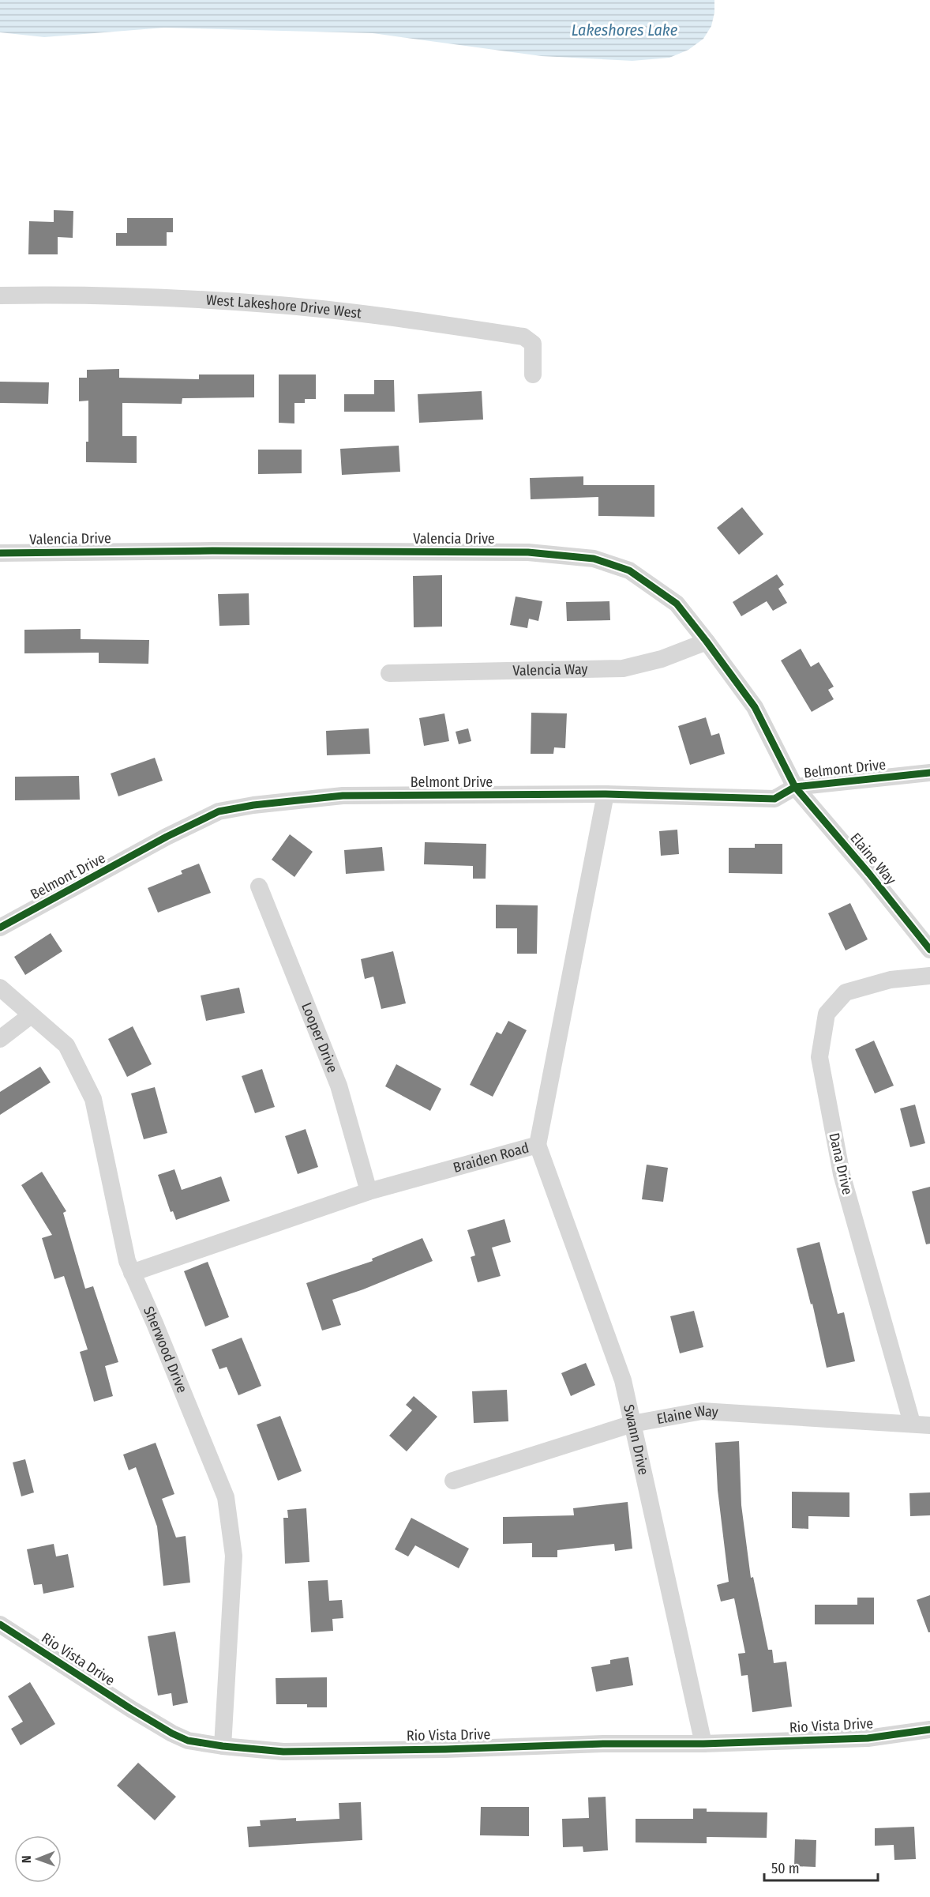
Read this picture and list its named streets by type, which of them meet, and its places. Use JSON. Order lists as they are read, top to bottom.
{
  "streets": {
    "street": [
      "West Lakeshore Drive West",
      "Valencia Drive",
      "Valencia Way",
      "Belmont Drive",
      "Elaine Way",
      "Looper Drive",
      "Braiden Road",
      "Dana Drive",
      "Sherwood Drive",
      "Swann Drive",
      "Rio Vista Drive"
    ]
  },
  "crossings": [
    ["Valencia Drive", "Valencia Way"],
    ["Valencia Drive", "Belmont Drive"],
    ["Valencia Drive", "Elaine Way"],
    ["Belmont Drive", "Elaine Way"],
    ["Belmont Drive", "Braiden Road"],
    ["Elaine Way", "Dana Drive"],
    ["Elaine Way", "Swann Drive"],
    ["Looper Drive", "Braiden Road"],
    ["Braiden Road", "Sherwood Drive"],
    ["Braiden Road", "Swann Drive"],
    ["Sherwood Drive", "Rio Vista Drive"],
    ["Swann Drive", "Rio Vista Drive"]
  ],
  "water": ["Lakeshores Lake"],
  "scale_bar": "50 m",
  "north": "left"
}
